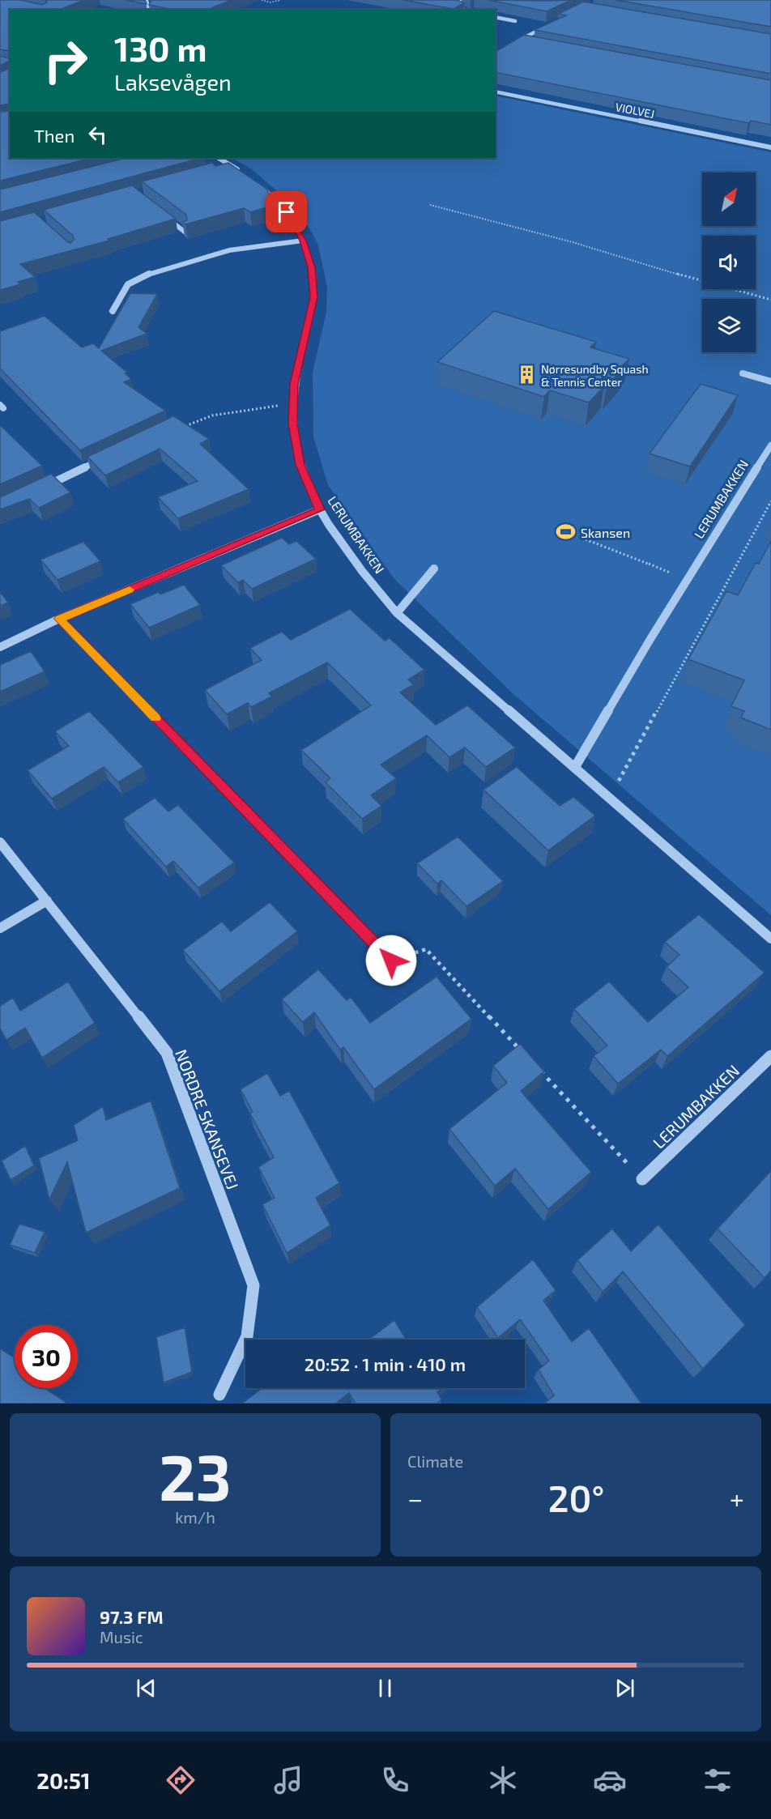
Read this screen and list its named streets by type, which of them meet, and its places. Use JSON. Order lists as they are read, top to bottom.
{
  "streets": {
    "street": ["VIOLVEJ", "LERUMBAKKEN", "NORDRE SKANSEVEJ"]
  },
  "places": {
    "building": ["Nørresundby Squash & Tennis Center"],
    "sports": ["Skansen"]
  },
  "north": "top right",
  "page": {
    "turn": ["130 m", "Laksevågen"],
    "then": "Then",
    "limit": "30",
    "trip": "20:52 · 1 min · 410 m",
    "tile": [
      ["23", "km/h"],
      "Climate"
    ],
    "heat": ["−", "20°", "+"],
    "song": ["97.3 FM", "Music"],
    "tabs": "20:51"
  }
}
